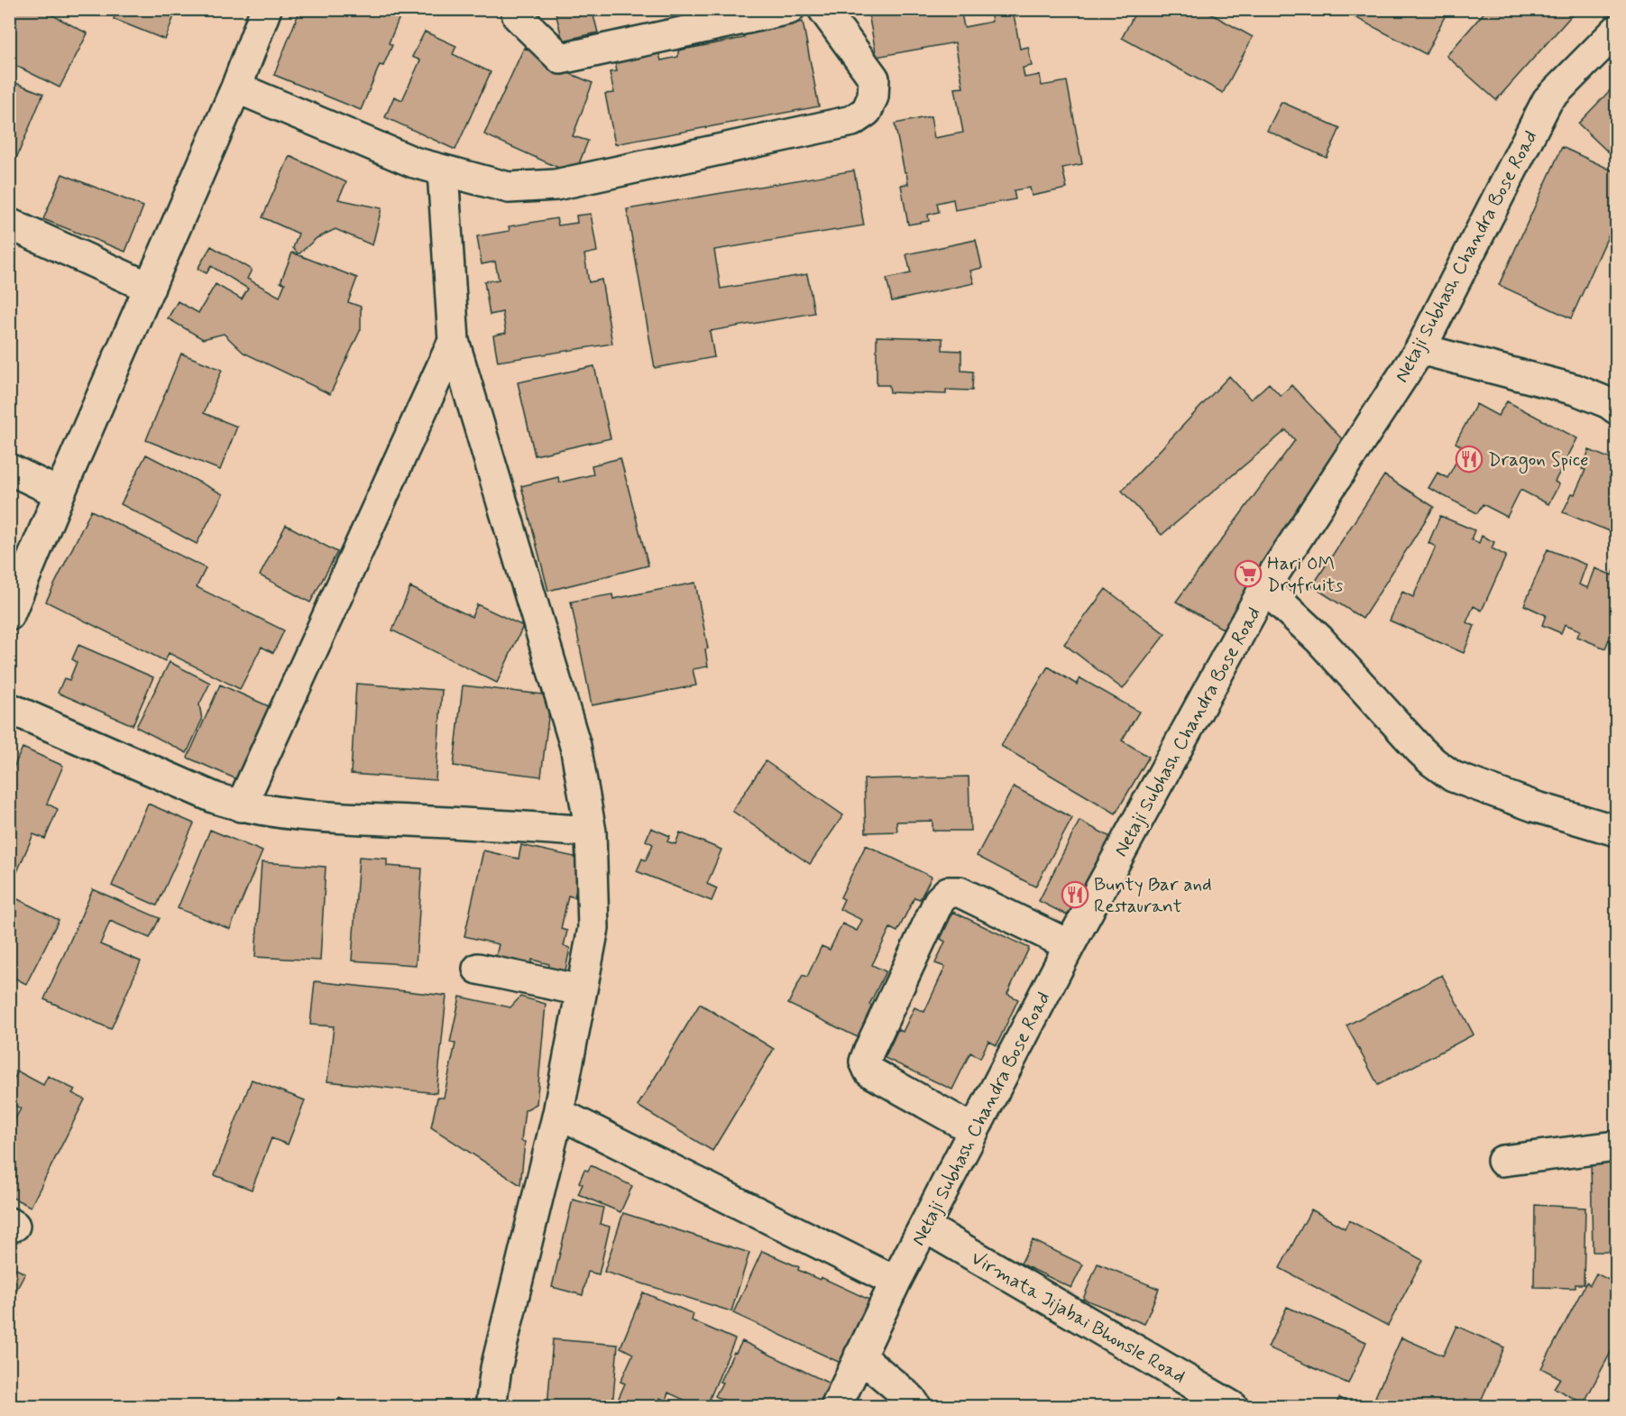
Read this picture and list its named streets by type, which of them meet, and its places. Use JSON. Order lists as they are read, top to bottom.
{
  "streets": {
    "street": ["Netaji Subhash Chandra Bose Road", "Virmata Jijabai Bhonsle Road"]
  },
  "crossings": [
    ["Netaji Subhash Chandra Bose Road", "Virmata Jijabai Bhonsle Road"]
  ],
  "places": {
    "restaurant": ["Dragon Spice", "Bunty Bar and Restaurant"],
    "supermarket": ["Hari OM Dryfruits"]
  }
}
